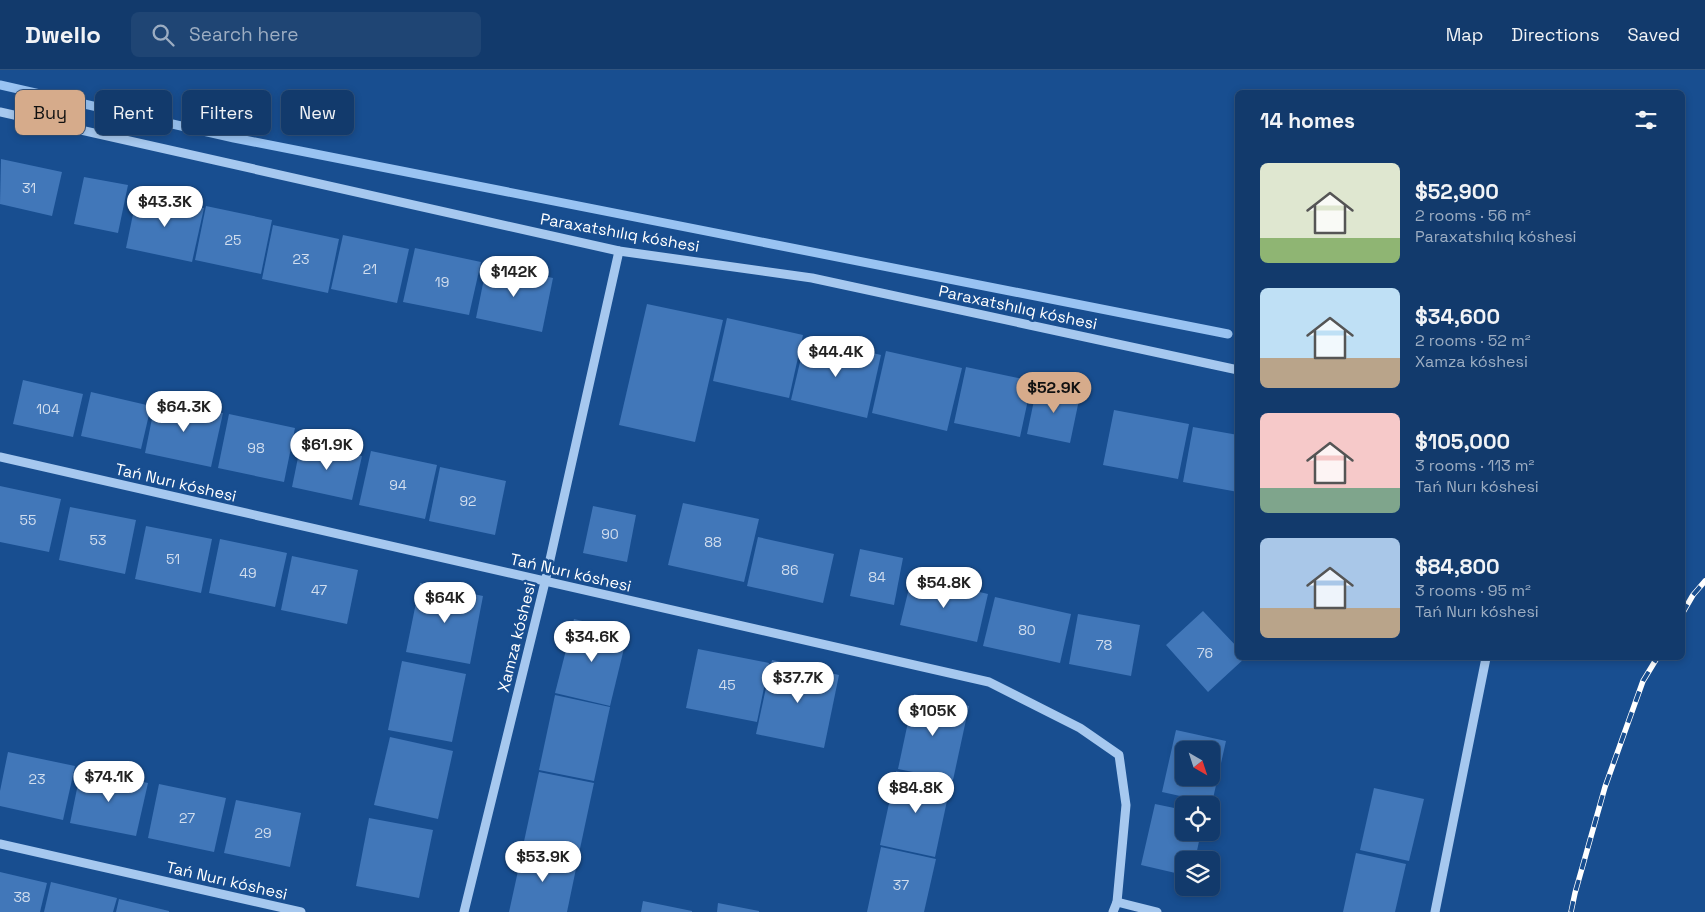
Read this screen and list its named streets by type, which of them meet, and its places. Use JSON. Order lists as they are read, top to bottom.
{
  "streets": {
    "street": ["Paraxatshılıq kóshesi", "Tań Nurı kóshesi", "Xamza kóshesi"]
  },
  "crossings": [
    ["Paraxatshılıq kóshesi", "Xamza kóshesi"],
    ["Tań Nurı kóshesi", "Xamza kóshesi"]
  ],
  "house_numbers": [
    "31",
    "25",
    "23",
    "21",
    "19",
    "104",
    "98",
    "94",
    "92",
    "55",
    "90",
    "53",
    "88",
    "51",
    "86",
    "49",
    "84",
    "47",
    "80",
    "78",
    "76",
    "45",
    "23",
    "27",
    "29",
    "37",
    "38"
  ],
  "north": "bottom right",
  "page": {
    "header": "Dwello",
    "search": "Search here",
    "nav": ["Map", "Directions", "Saved"],
    "chip": [
      "Buy",
      "Rent",
      "Filters",
      "New"
    ],
    "heading": "14 homes",
    "list": [
      {
        "name": "$52,900",
        "note": "2 rooms · 56 m² · Paraxatshılıq kóshesi"
      },
      {
        "name": "$34,600",
        "note": "2 rooms · 52 m² · Xamza kóshesi"
      },
      {
        "name": "$105,000",
        "note": "3 rooms · 113 m² · Tań Nurı kóshesi"
      },
      {
        "name": "$84,800",
        "note": "3 rooms · 95 m² · Tań Nurı kóshesi"
      }
    ],
    "price": [
      "$43.3K",
      "$142K",
      "$44.4K",
      "$52.9K",
      "$64.3K",
      "$61.9K",
      "$54.8K",
      "$64K",
      "$34.6K",
      "$37.7K",
      "$105K",
      "$74.1K",
      "$84.8K",
      "$53.9K"
    ]
  }
}
